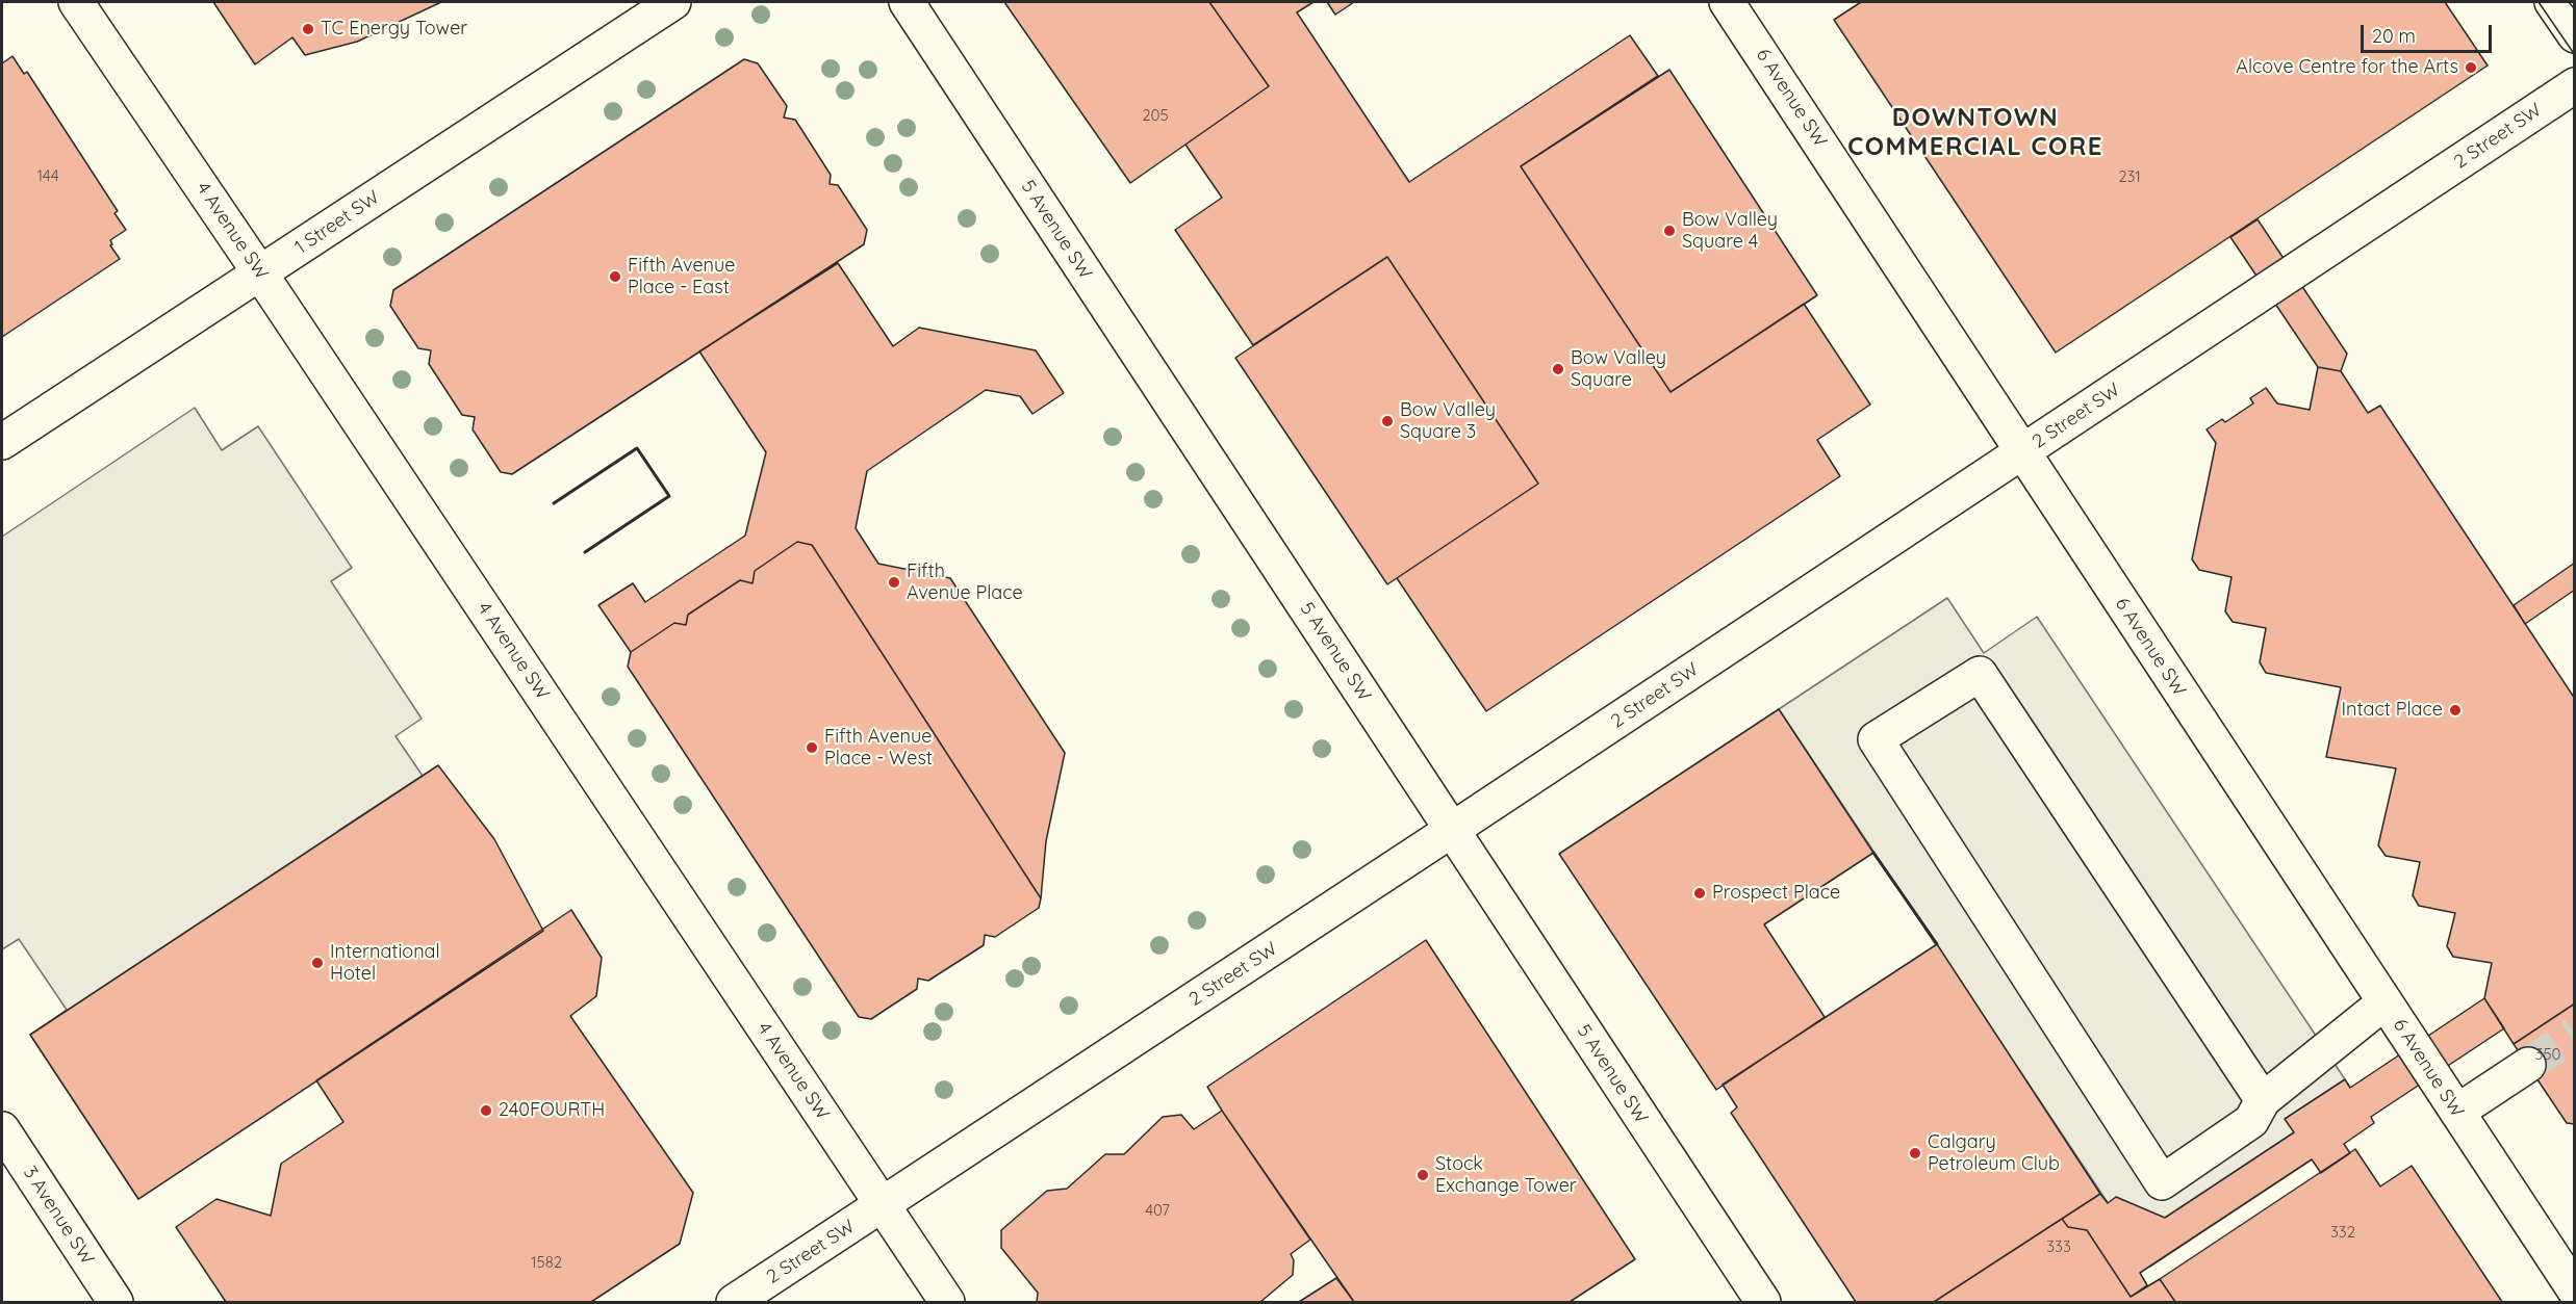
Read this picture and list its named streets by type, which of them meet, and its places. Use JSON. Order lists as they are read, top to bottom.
{
  "streets": {
    "main road": [
      "6 Avenue SW",
      "2 Street SW",
      "1 Street SW",
      "5 Avenue SW",
      "4 Avenue SW",
      "3 Avenue SW"
    ]
  },
  "crossings": [
    ["6 Avenue SW", "2 Street SW"],
    ["2 Street SW", "5 Avenue SW"],
    ["2 Street SW", "4 Avenue SW"],
    ["1 Street SW", "4 Avenue SW"]
  ],
  "districts": ["DOWNTOWN COMMERCIAL CORE"],
  "places": [
    "TC Energy Tower",
    "Alcove Centre for the Arts",
    "Bow Valley Square 4",
    "Fifth Avenue Place - East",
    "Bow Valley Square",
    "Bow Valley Square 3",
    "Fifth Avenue Place",
    "Intact Place",
    "Fifth Avenue Place - West",
    "Prospect Place",
    "International Hotel",
    "240FOURTH",
    "Calgary Petroleum Club",
    "Stock Exchange Tower"
  ],
  "house_numbers": [
    "205",
    "144",
    "231",
    "350",
    "407",
    "332",
    "333",
    "1582"
  ],
  "scale_bar": "20 m"
}
